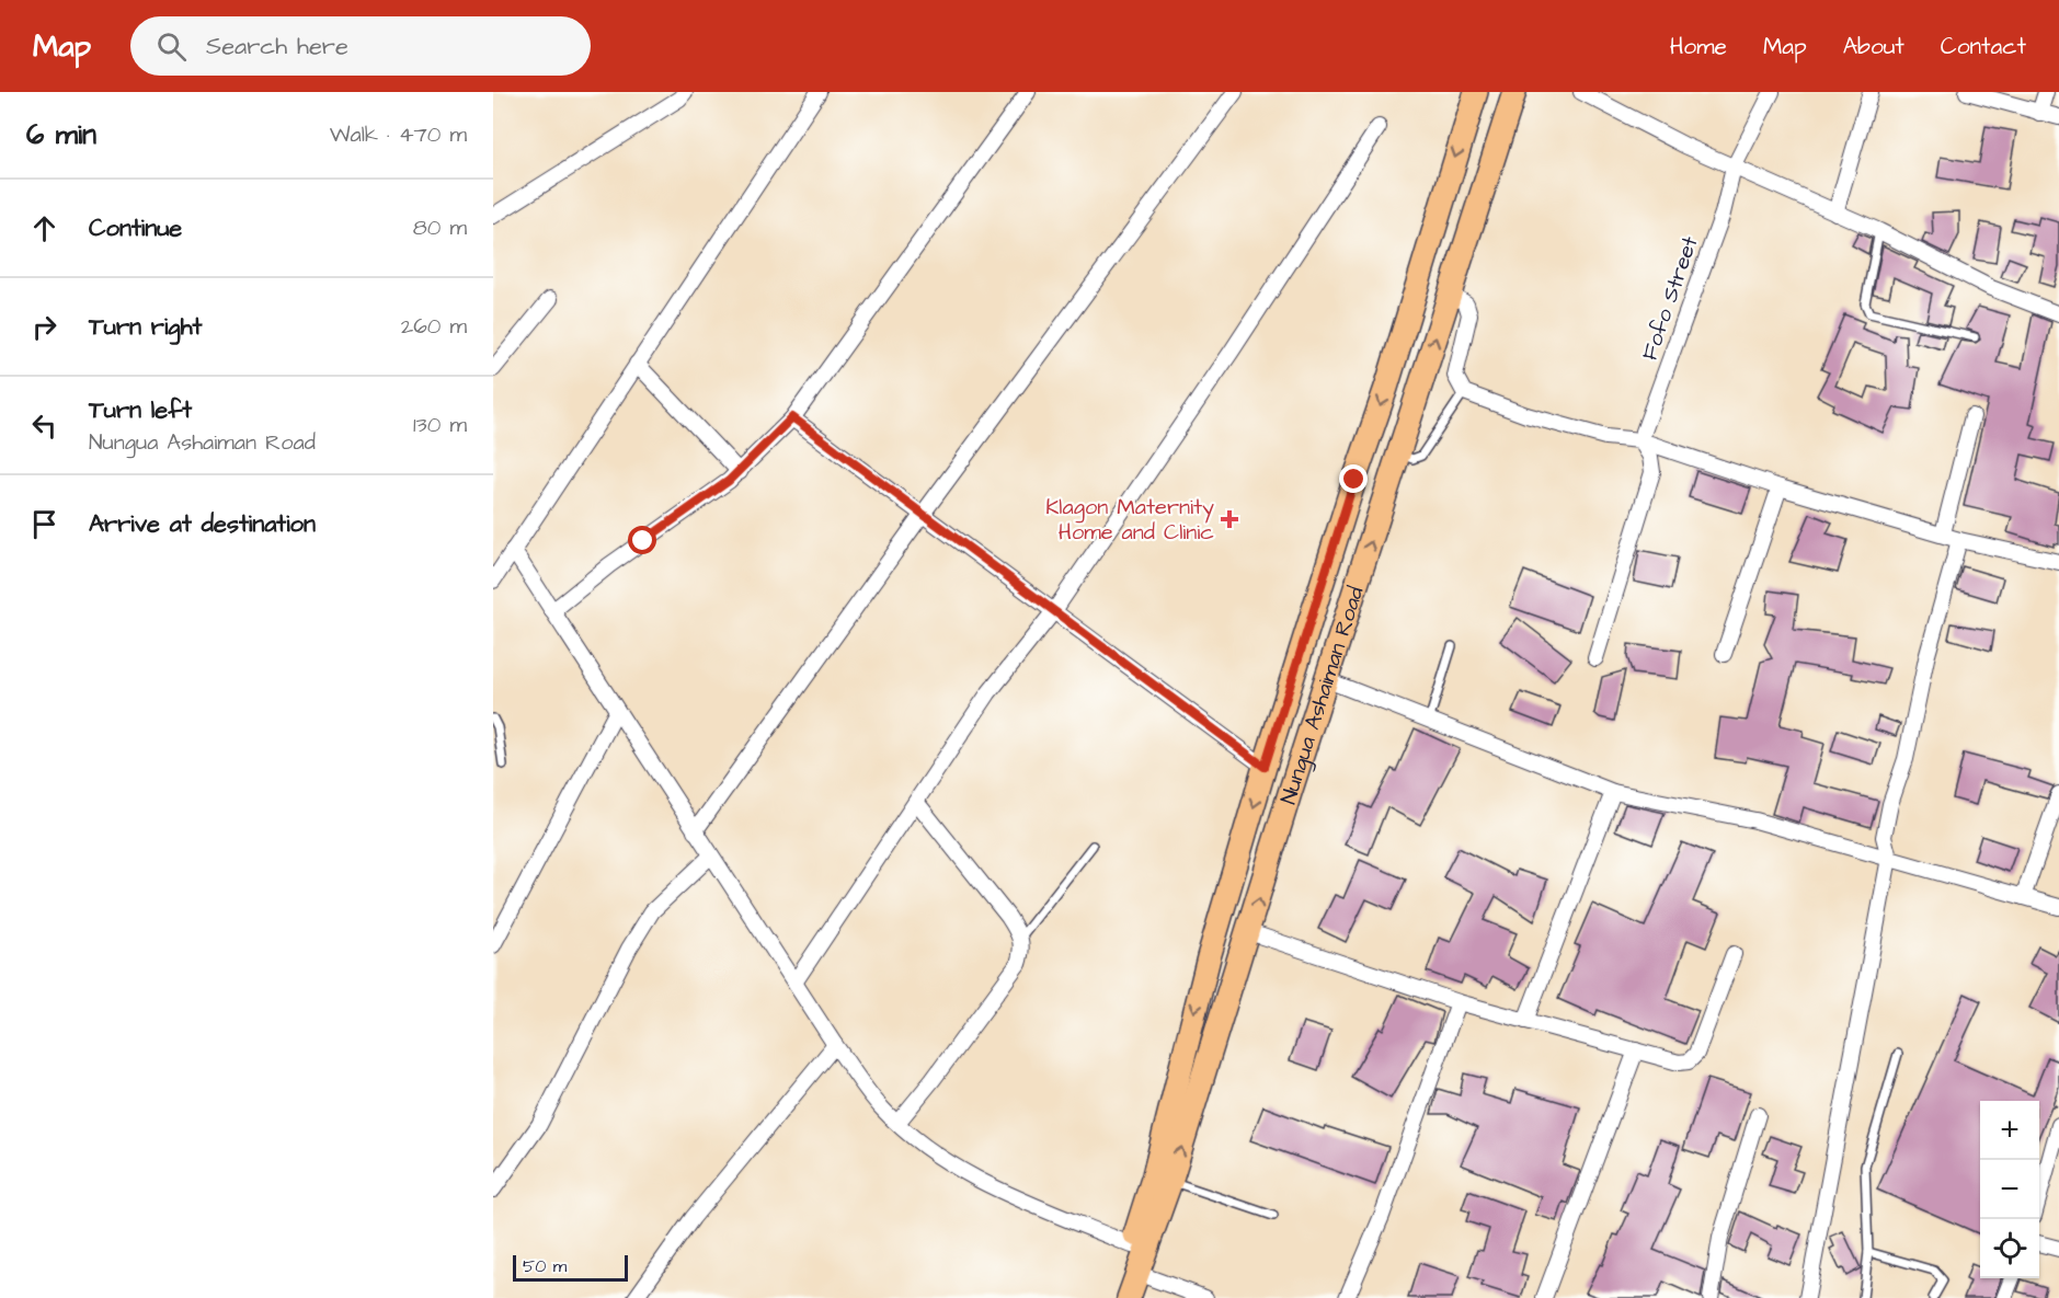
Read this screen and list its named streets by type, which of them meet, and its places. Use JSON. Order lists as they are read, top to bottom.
{
  "streets": {
    "main road": ["Nungua Ashaiman Road"],
    "street": ["Fofo Street"]
  },
  "places": {
    "health": ["Klagon Maternity Home and Clinic"]
  },
  "scale_bar": "50 m",
  "page": {
    "header": "Map",
    "search": "Search here",
    "nav": [
      "Home",
      "Map",
      "About",
      "Contact"
    ],
    "heading": ["6 min", "Walk · 470 m"],
    "list": [
      ["Continue", "80 m"],
      ["Turn right", "260 m"],
      ["Turn left", "Nungua Ashaiman Road", "130 m"],
      "Arrive at destination"
    ],
    "map_buttons": ["+", "−"],
    "scale": "50 m"
  }
}
